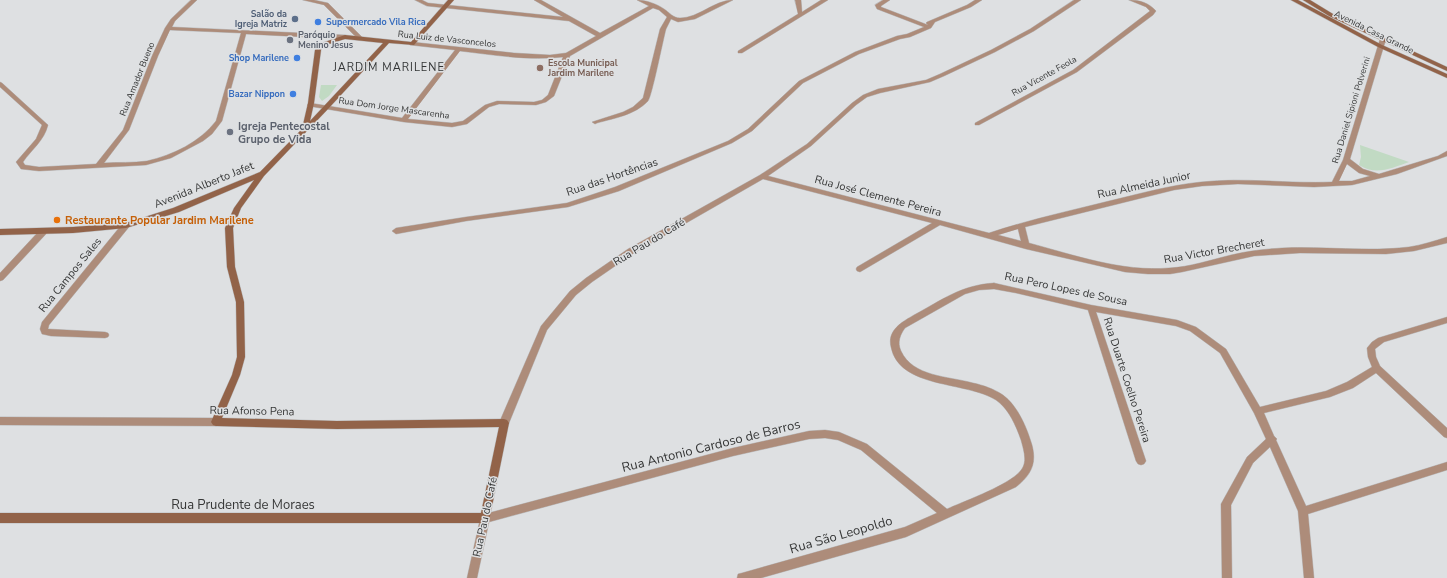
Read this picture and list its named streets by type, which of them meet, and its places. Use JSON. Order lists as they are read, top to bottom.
{
  "streets": {
    "street": [
      "Avenida Casa Grande",
      "Rua Luiz de Vasconcelos",
      "Rua Vicente Feola",
      "Rua Amador Bueno",
      "Rua Dom Jorge Mascarenha",
      "Rua Daniel Sipioni Polverini",
      "Rua das Hortências",
      "Avenida Alberto Jafet",
      "Rua Almeida Junior",
      "Rua José Clemente Pereira",
      "Rua Pau do Café",
      "Rua Victor Brecheret",
      "Rua Campos Sales",
      "Rua Pero Lopes de Sousa",
      "Rua Duarte Coelho Pereira",
      "Rua Afonso Pena",
      "Rua Antonio Cardoso de Barros",
      "Rua Prudente de Moraes",
      "Rua São Leopoldo"
    ]
  },
  "crossings": [
    ["Avenida Casa Grande", "Rua Daniel Sipioni Polverini"],
    ["Rua Luiz de Vasconcelos", "Rua Amador Bueno"],
    ["Rua Luiz de Vasconcelos", "Rua Dom Jorge Mascarenha"],
    ["Rua Luiz de Vasconcelos", "Avenida Alberto Jafet"],
    ["Rua Dom Jorge Mascarenha", "Avenida Alberto Jafet"],
    ["Rua Daniel Sipioni Polverini", "Rua Almeida Junior"],
    ["Avenida Alberto Jafet", "Rua Campos Sales"],
    ["Rua Almeida Junior", "Rua José Clemente Pereira"],
    ["Rua Almeida Junior", "Rua Victor Brecheret"],
    ["Rua José Clemente Pereira", "Rua Pau do Café"],
    ["Rua José Clemente Pereira", "Rua Victor Brecheret"],
    ["Rua Pau do Café", "Rua Afonso Pena"],
    ["Rua Pau do Café", "Rua Antonio Cardoso de Barros"],
    ["Rua Pau do Café", "Rua Prudente de Moraes"],
    ["Rua Pero Lopes de Sousa", "Rua Duarte Coelho Pereira"],
    ["Rua Pero Lopes de Sousa", "Rua Antonio Cardoso de Barros"],
    ["Rua Pero Lopes de Sousa", "Rua São Leopoldo"],
    ["Rua Antonio Cardoso de Barros", "Rua Prudente de Moraes"],
    ["Rua Antonio Cardoso de Barros", "Rua São Leopoldo"]
  ],
  "districts": ["JARDIM MARILENE"],
  "places": [
    "Salão da Igreja Matriz",
    "Supermercado Vila Rica",
    "Paróquio Menino Jesus",
    "Shop Marilene",
    "Escola Municipal Jardim Marilene",
    "Bazar Nippon",
    "Igreja Pentecostal Grupo de Vida",
    "Restaurante Popular Jardim Marilene"
  ]
}
